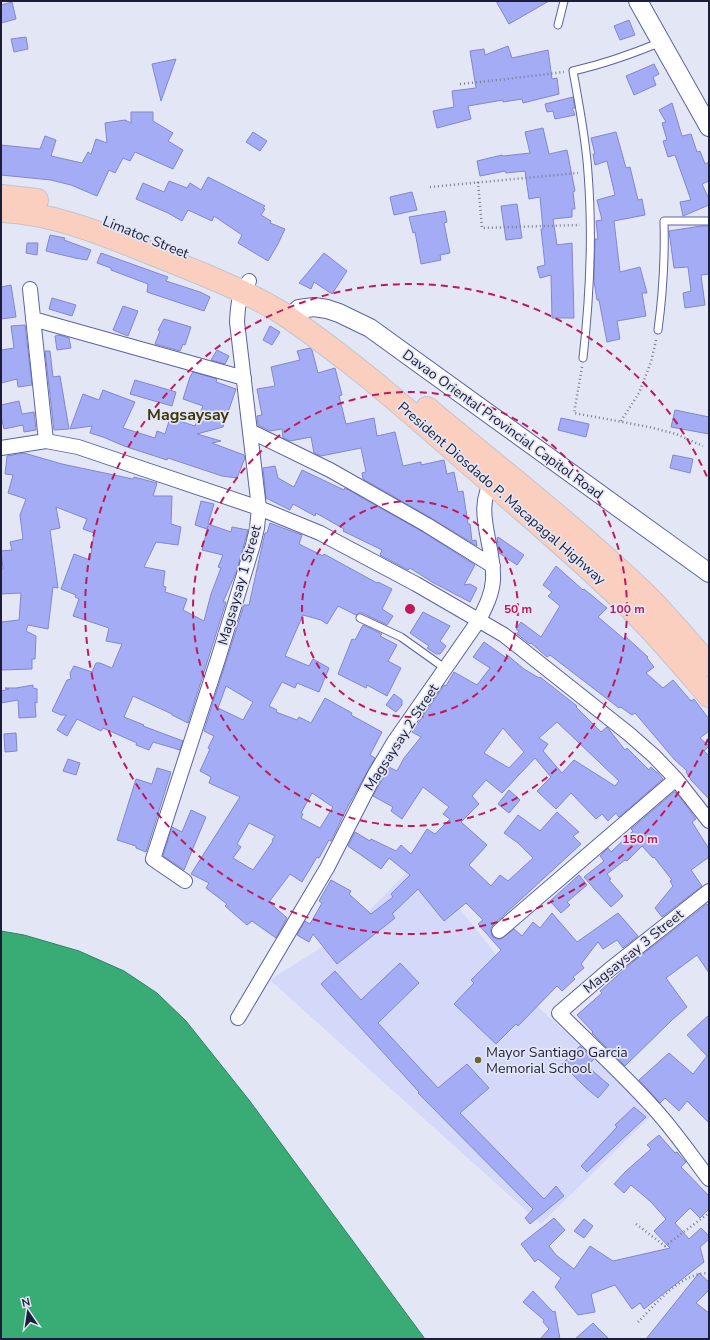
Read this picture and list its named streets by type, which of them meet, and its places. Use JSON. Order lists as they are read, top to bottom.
{
  "streets": {
    "main road": ["Limatoc Street", "President Diosdado P. Macapagal Highway"],
    "street": [
      "Davao Oriental Provincial Capitol Road",
      "Magsaysay 1 Street",
      "Magsaysay 2 Street",
      "Magsaysay 3 Street"
    ]
  },
  "crossings": [
    ["Limatoc Street", "Davao Oriental Provincial Capitol Road"],
    ["Limatoc Street", "President Diosdado P. Macapagal Highway"],
    ["Limatoc Street", "Magsaysay 1 Street"],
    ["Davao Oriental Provincial Capitol Road", "President Diosdado P. Macapagal Highway"],
    ["President Diosdado P. Macapagal Highway", "Magsaysay 2 Street"]
  ],
  "districts": ["Magsaysay"],
  "places": ["Mayor Santiago Garcia Memorial School"],
  "north": "top",
  "rings": ["50 m", "100 m", "150 m"]
}
